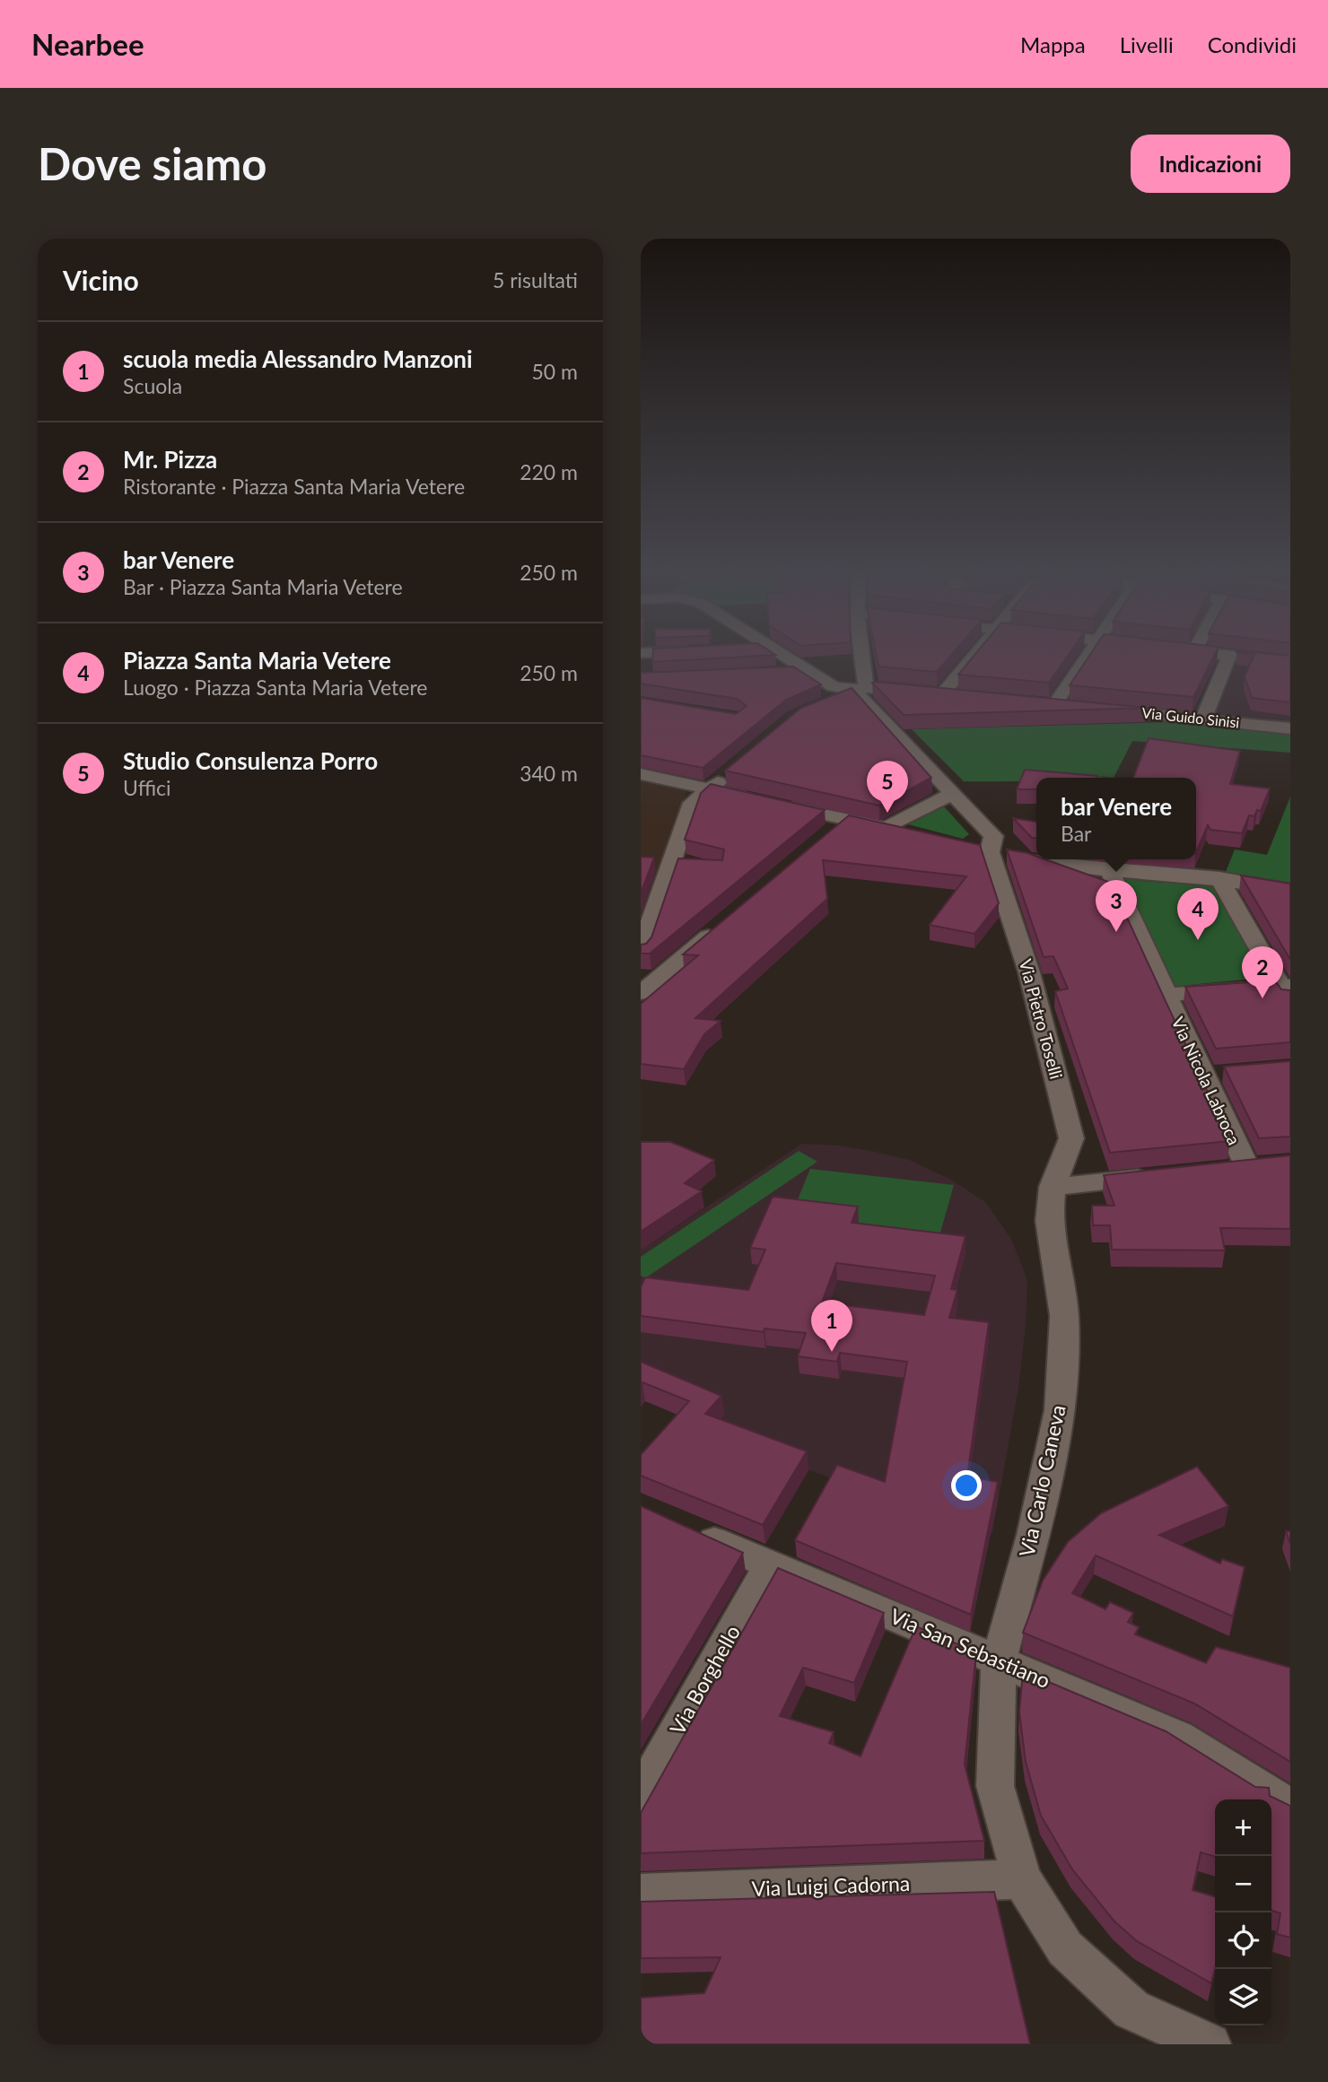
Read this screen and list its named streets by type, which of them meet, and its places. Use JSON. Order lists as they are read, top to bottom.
{
  "streets": {
    "street": [
      "Via Guido Sinisi",
      "Via Pietro Toselli",
      "Via Nicola Labroca",
      "Via Carlo Caneva",
      "Via San Sebastiano",
      "Via Borghello",
      "Via Luigi Cadorna"
    ]
  },
  "crossings": [
    ["Via Pietro Toselli", "Via Carlo Caneva"],
    ["Via Carlo Caneva", "Via San Sebastiano"],
    ["Via Carlo Caneva", "Via Luigi Cadorna"],
    ["Via San Sebastiano", "Via Borghello"]
  ],
  "page": {
    "header": "Nearbee",
    "nav": ["Mappa", "Livelli", "Condividi"],
    "buttons": "Indicazioni",
    "title": "Dove siamo",
    "heading": ["Vicino", "5 risultati"],
    "list": [
      {
        "mark": "1",
        "name": "scuola media Alessandro Manzoni",
        "note": "Scuola",
        "value": "50 m"
      },
      {
        "mark": "2",
        "name": "Mr. Pizza",
        "note": "Ristorante · Piazza Santa Maria Vetere",
        "value": "220 m"
      },
      {
        "mark": "3",
        "name": "bar Venere",
        "note": "Bar · Piazza Santa Maria Vetere",
        "value": "250 m"
      },
      {
        "mark": "4",
        "name": "Piazza Santa Maria Vetere",
        "note": "Luogo · Piazza Santa Maria Vetere",
        "value": "250 m"
      },
      {
        "mark": "5",
        "name": "Studio Consulenza Porro",
        "note": "Uffici",
        "value": "340 m"
      }
    ],
    "pins": [
      "5",
      "3",
      "4",
      "2",
      "1"
    ],
    "popup": ["bar Venere", "Bar"],
    "map_buttons": ["+", "−"]
  }
}
